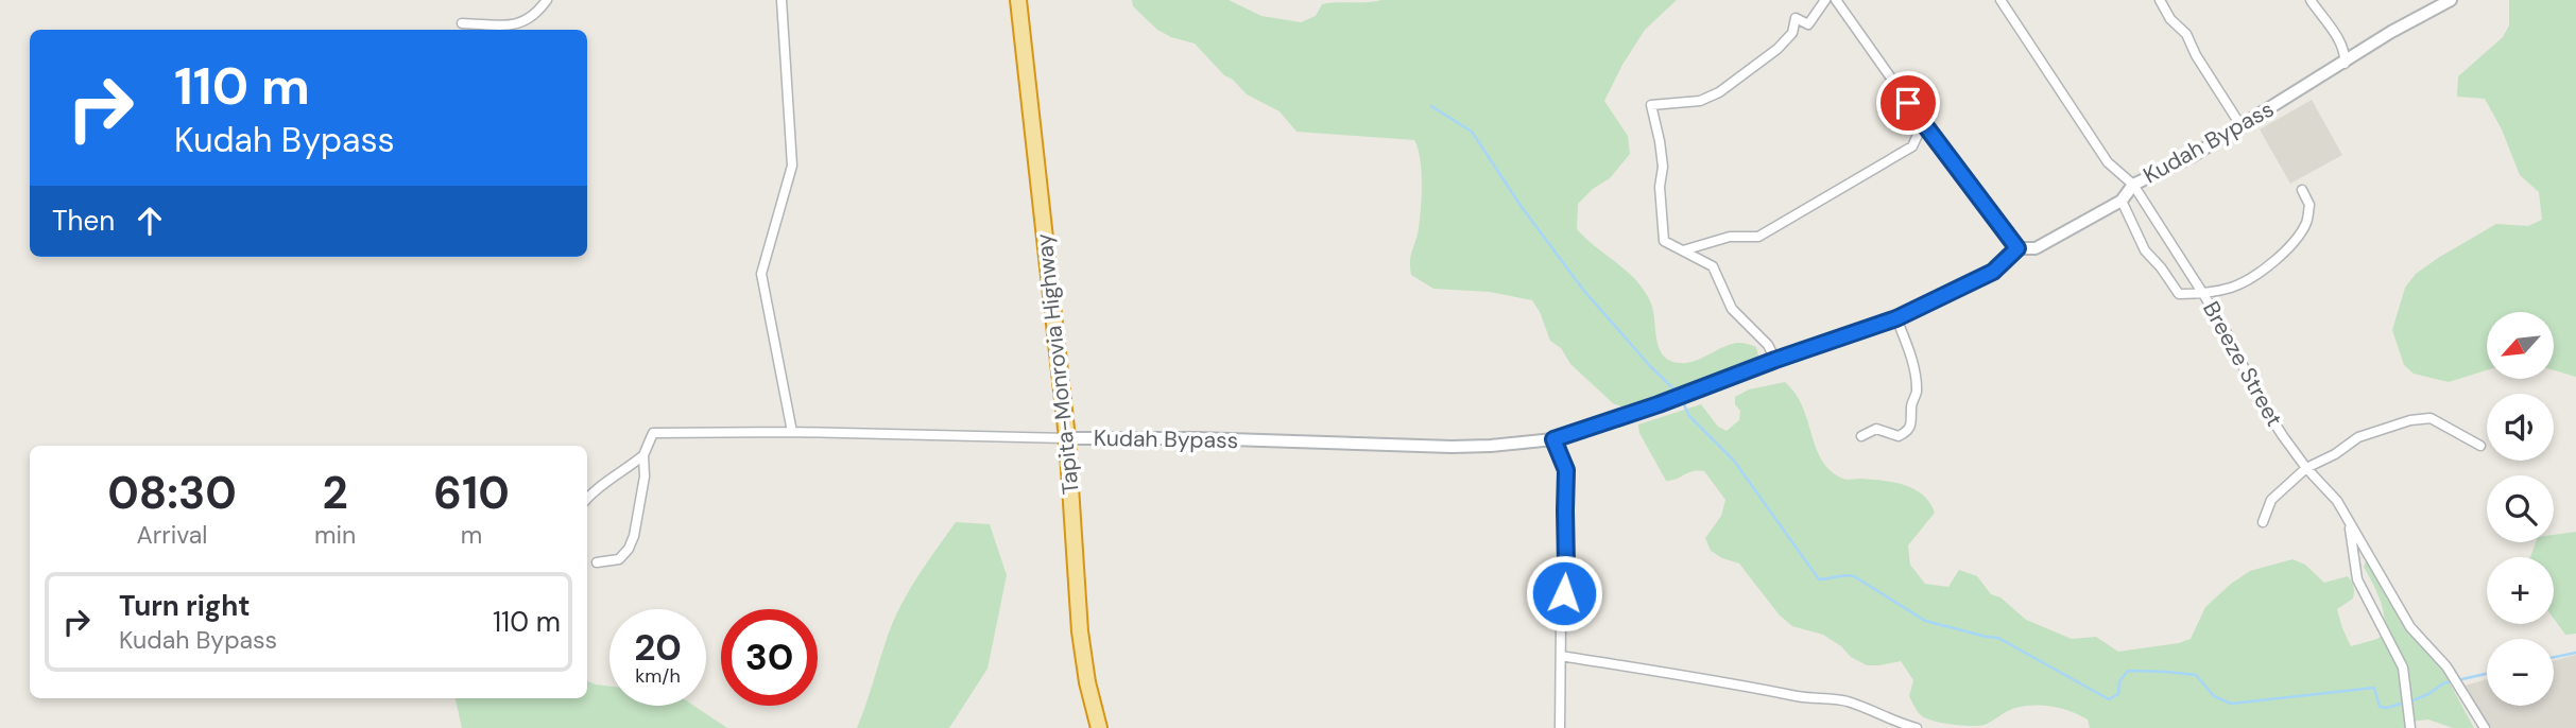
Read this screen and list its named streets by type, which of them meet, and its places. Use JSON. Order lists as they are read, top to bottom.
{
  "streets": {
    "highway": ["Tapita-Monrovia Highway"],
    "street": ["Kudah Bypass", "Breeze Street"]
  },
  "crossings": [
    ["Kudah Bypass", "Tapita-Monrovia Highway"],
    ["Kudah Bypass", "Breeze Street"]
  ],
  "north": "bottom left",
  "page": {
    "turn": ["110 m", "Kudah Bypass"],
    "then": "Then",
    "map_buttons": ["+", "−"],
    "eta": [
      "08:30",
      "Arrival",
      "2",
      "min",
      "610",
      "m"
    ],
    "list": [
      {
        "name": "Turn right",
        "note": "Kudah Bypass",
        "value": "110 m"
      }
    ],
    "speed": "20 km/h",
    "limit": "30"
  }
}
